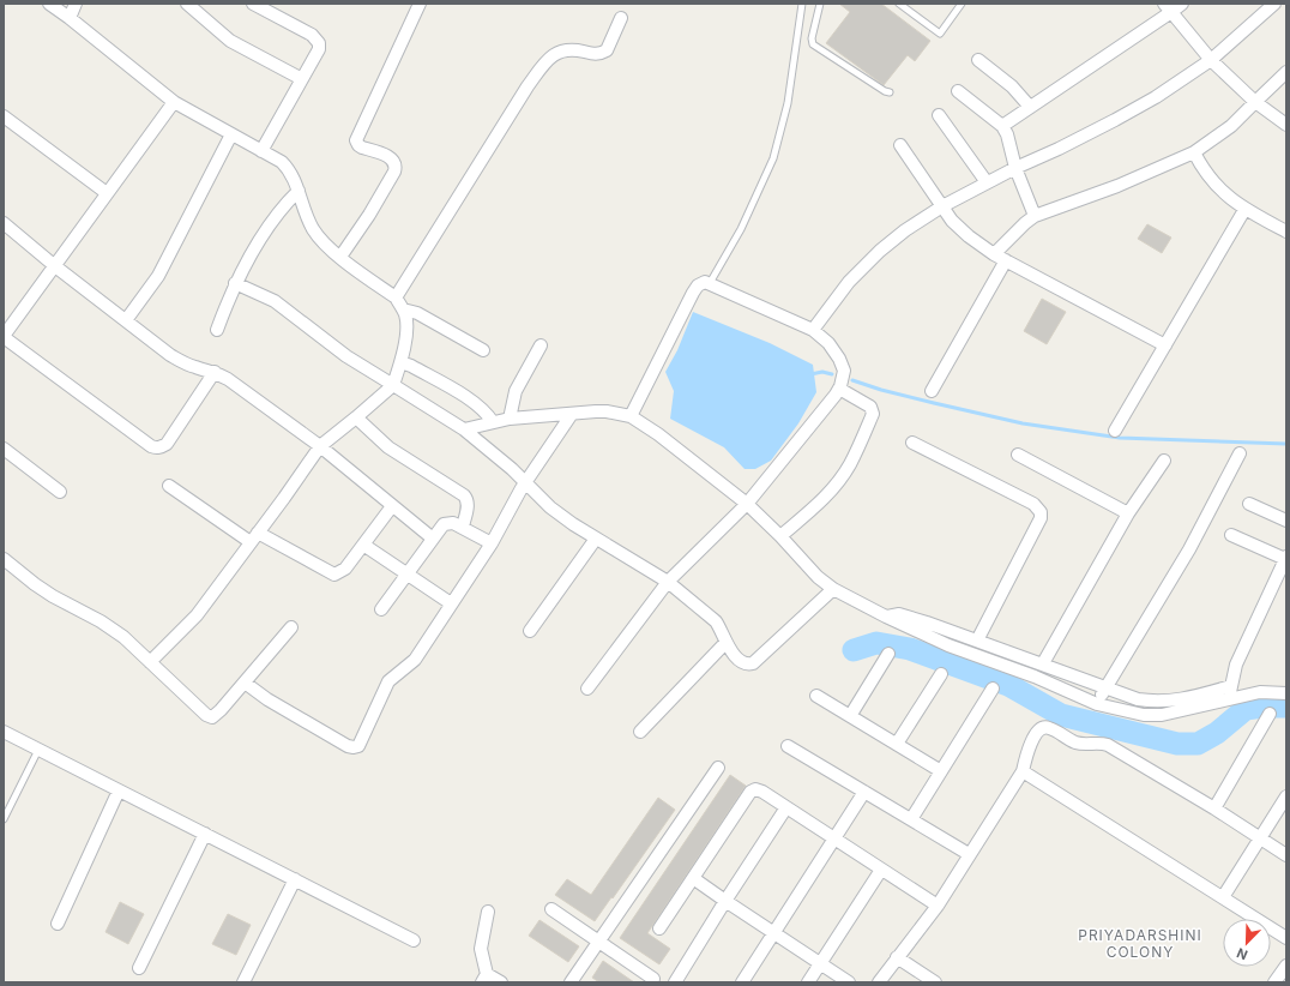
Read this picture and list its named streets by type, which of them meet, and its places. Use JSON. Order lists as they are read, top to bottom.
{
  "districts": ["PRIYADARSHINI COLONY"],
  "north": "bottom left"
}
